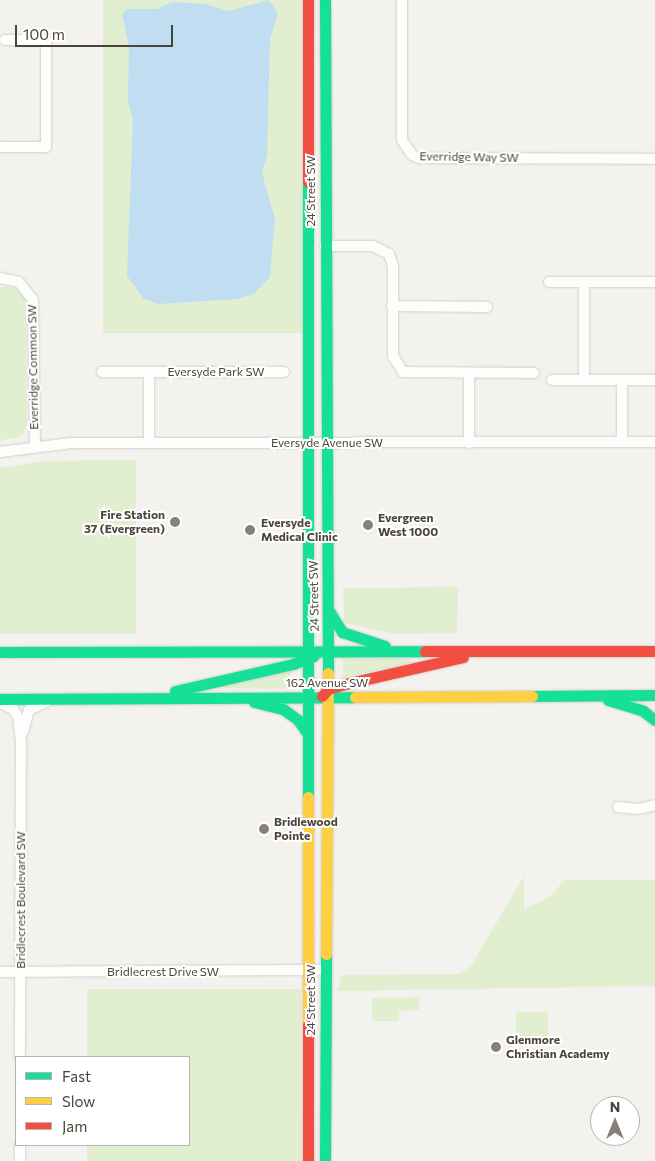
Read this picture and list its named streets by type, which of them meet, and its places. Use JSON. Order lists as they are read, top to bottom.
{
  "streets": {
    "street": [
      "Everridge Way SW",
      "24 Street SW",
      "Everridge Common SW",
      "Eversyde Park SW",
      "Eversyde Avenue SW",
      "162 Avenue SW",
      "Bridlecrest Boulevard SW",
      "Bridlecrest Drive SW"
    ]
  },
  "crossings": [
    ["24 Street SW", "Eversyde Avenue SW"],
    ["24 Street SW", "162 Avenue SW"],
    ["24 Street SW", "Bridlecrest Drive SW"],
    ["Everridge Common SW", "Eversyde Avenue SW"],
    ["Bridlecrest Boulevard SW", "Bridlecrest Drive SW"]
  ],
  "places": [
    "Fire Station 37 (Evergreen)",
    "Evergreen West 1000",
    "Eversyde Medical Clinic",
    "Bridlewood Pointe",
    "Glenmore Christian Academy"
  ],
  "legend": ["Fast", "Slow", "Jam"],
  "scale_bar": "100 m",
  "north": "top"
}
